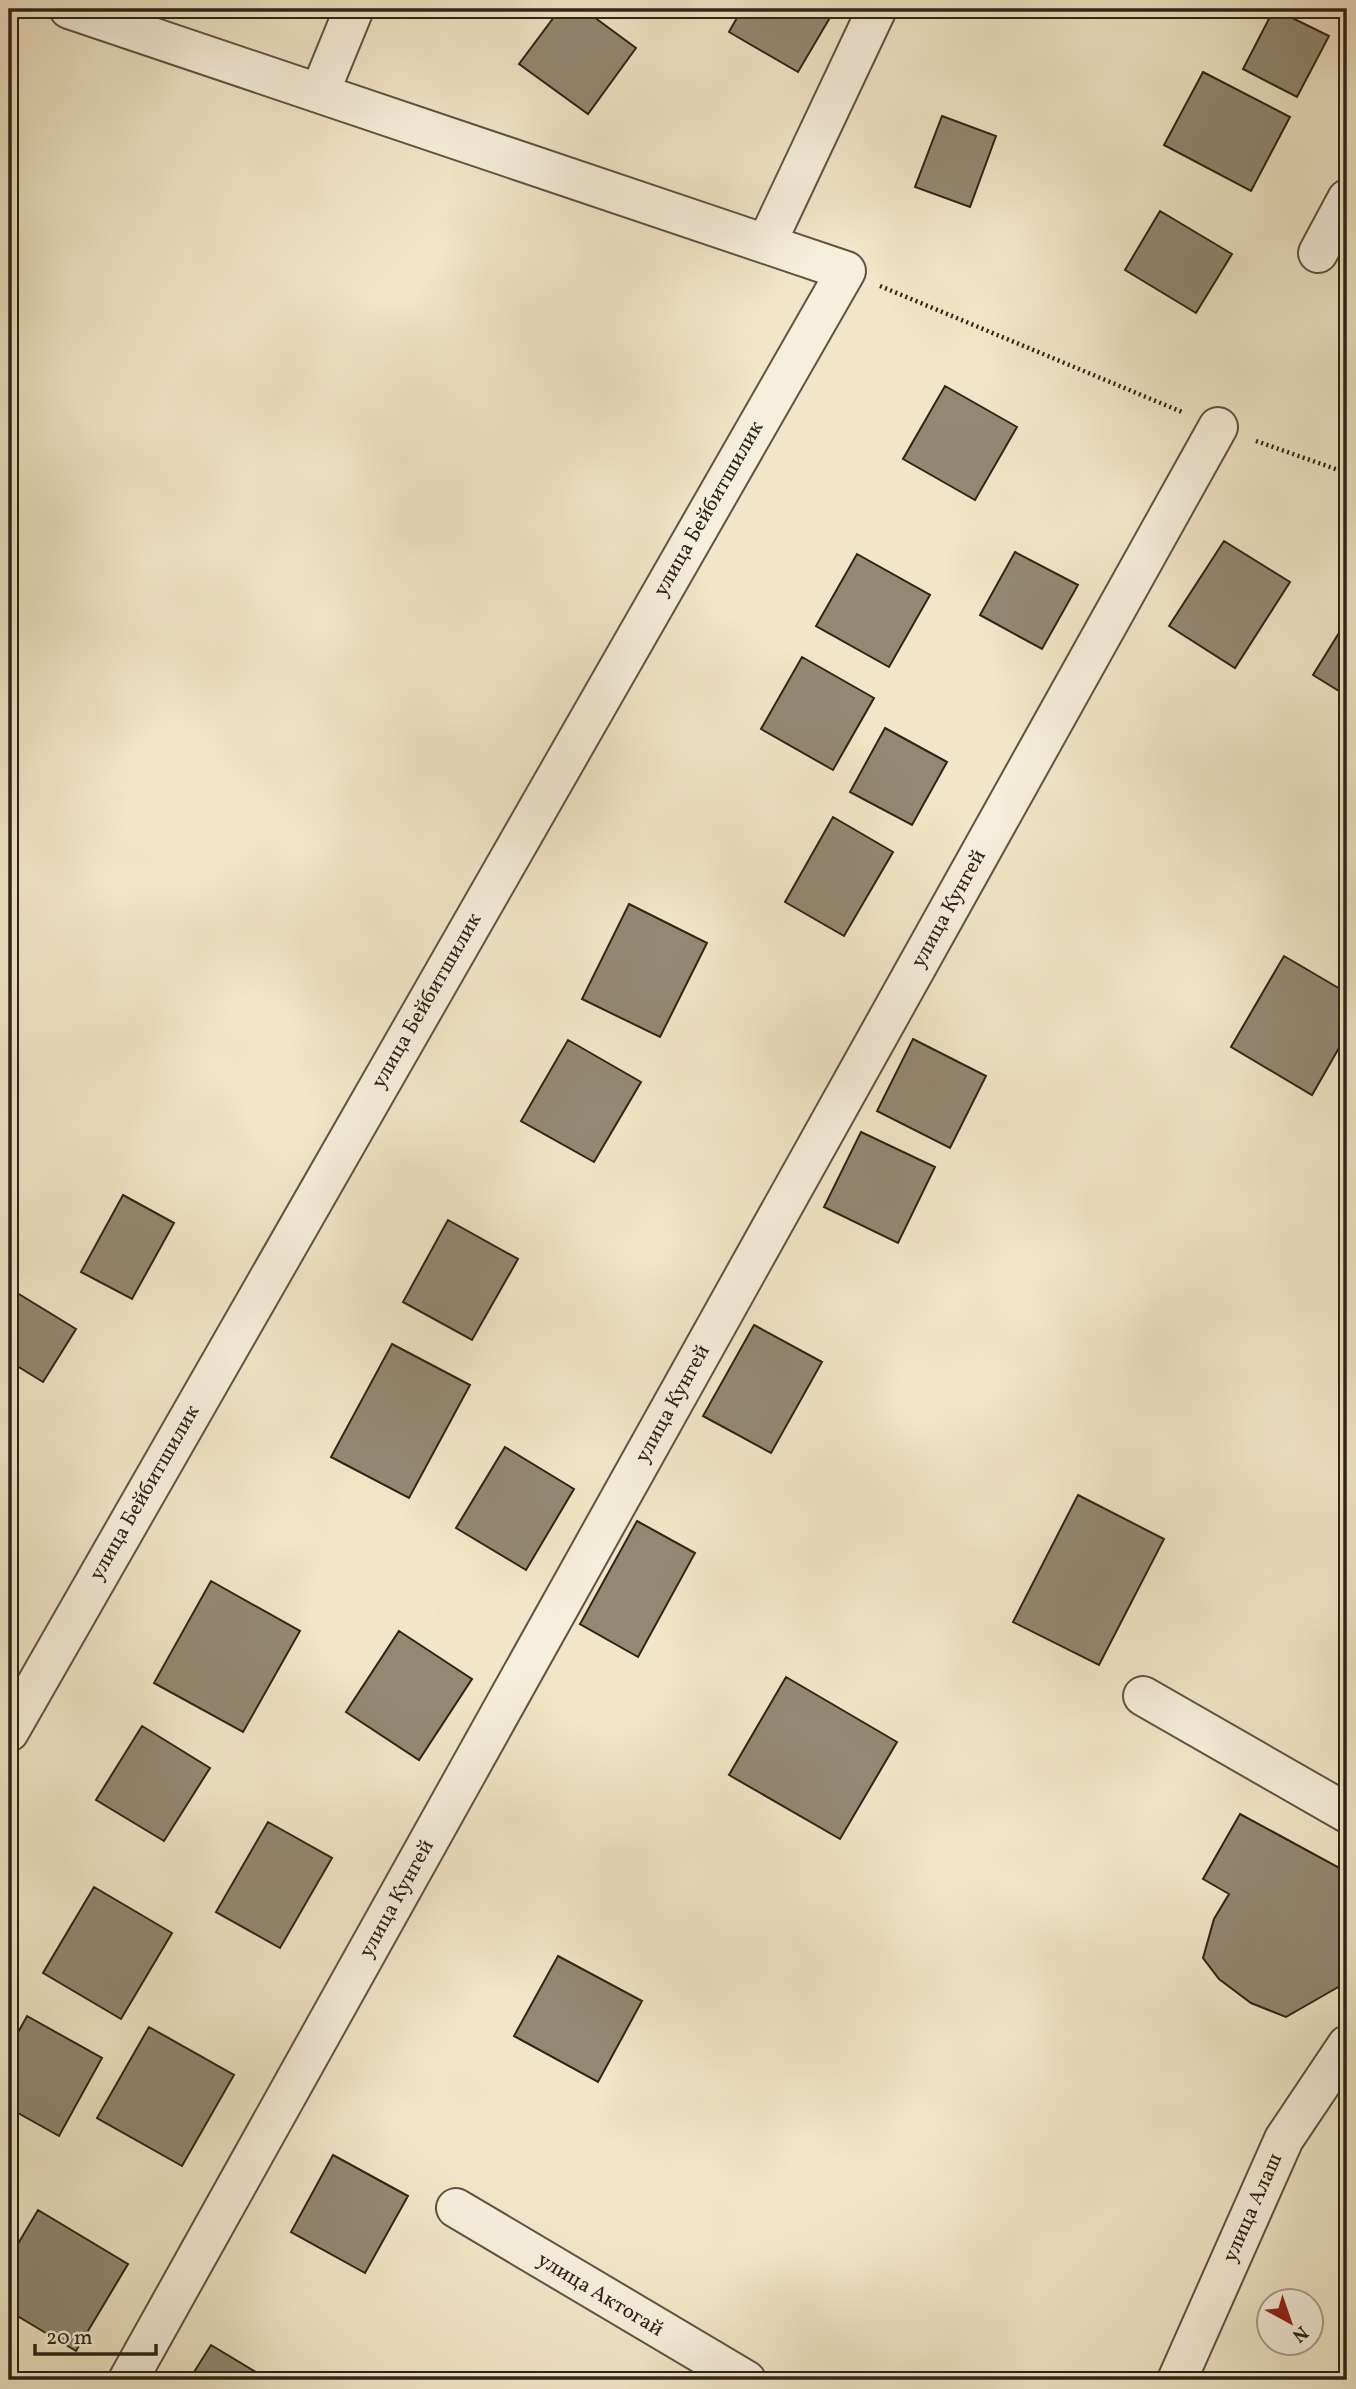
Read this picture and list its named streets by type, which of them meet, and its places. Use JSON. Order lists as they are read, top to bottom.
{
  "streets": {
    "street": [
      "улица Бейбитшилик",
      "улица Кунгей",
      "улица Алаш",
      "улица Актогай"
    ]
  },
  "scale_bar": "20 m",
  "north": "bottom right"
}
